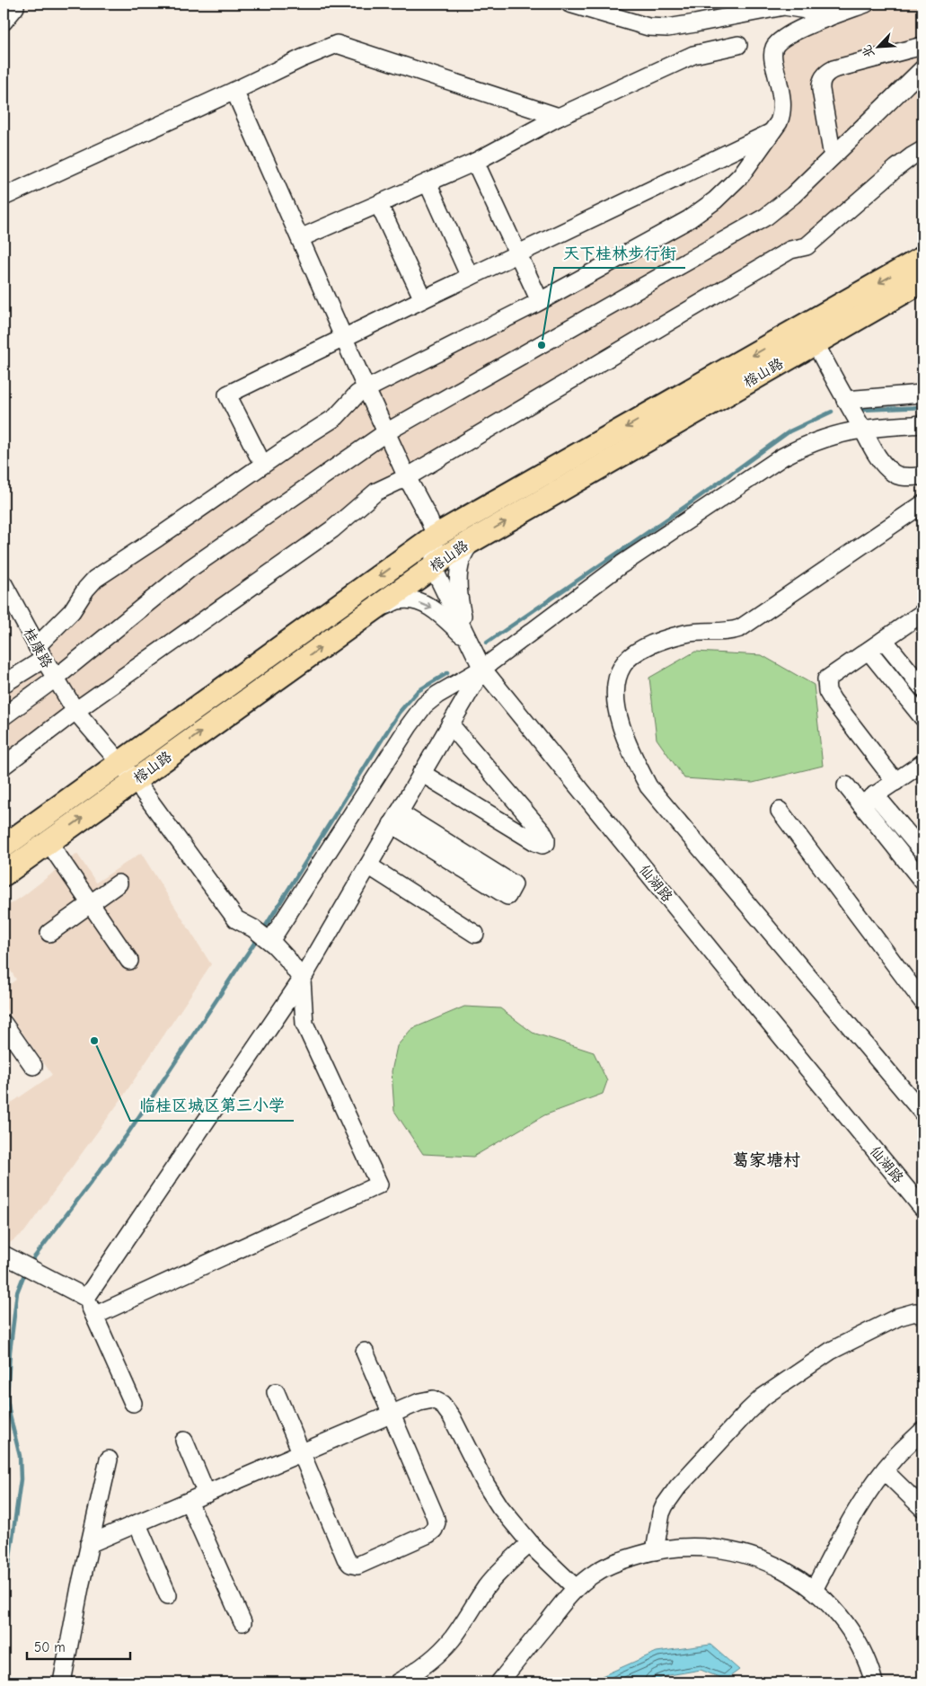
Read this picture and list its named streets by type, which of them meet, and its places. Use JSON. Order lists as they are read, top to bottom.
{
  "streets": {
    "main road": ["榕山路"],
    "street": ["桂康路", "仙湖路"]
  },
  "crossings": [
    ["榕山路", "桂康路"],
    ["榕山路", "仙湖路"]
  ],
  "districts": ["葛家塘村"],
  "places": ["天下桂林步行街", "临桂区城区第三小学"],
  "scale_bar": "50 m",
  "north": "bottom left"
}
